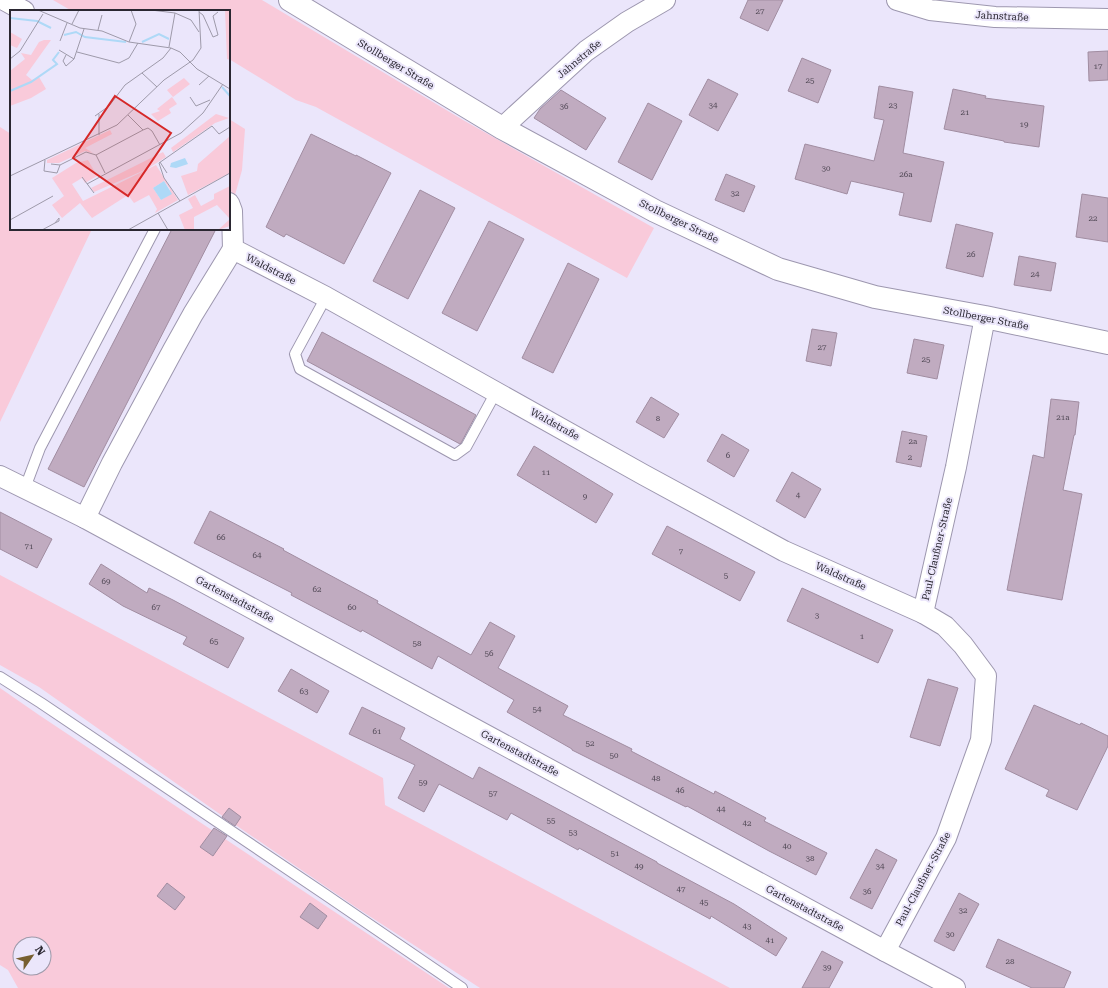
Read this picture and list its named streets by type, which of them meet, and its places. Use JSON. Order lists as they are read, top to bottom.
{
  "streets": {
    "main road": ["Stollberger Straße"],
    "street": [
      "Jahnstraße",
      "Waldstraße",
      "Paul-Claußner-Straße",
      "Gartenstadtstraße"
    ]
  },
  "crossings": [
    ["Jahnstraße", "Stollberger Straße"],
    ["Stollberger Straße", "Paul-Claußner-Straße"],
    ["Waldstraße", "Paul-Claußner-Straße"],
    ["Paul-Claußner-Straße", "Gartenstadtstraße"]
  ],
  "house_numbers": [
    "27",
    "17",
    "25",
    "34",
    "23",
    "36",
    "21",
    "19",
    "30",
    "26a",
    "32",
    "22",
    "26",
    "24",
    "27",
    "25",
    "21a",
    "8",
    "2a",
    "6",
    "2",
    "11",
    "4",
    "9",
    "66",
    "71",
    "7",
    "64",
    "5",
    "69",
    "62",
    "67",
    "60",
    "3",
    "1",
    "65",
    "58",
    "56",
    "63",
    "54",
    "61",
    "52",
    "50",
    "48",
    "59",
    "46",
    "57",
    "44",
    "55",
    "42",
    "53",
    "40",
    "51",
    "38",
    "49",
    "34",
    "47",
    "36",
    "45",
    "32",
    "43",
    "30",
    "41",
    "28",
    "39"
  ],
  "north": "top right"
}
